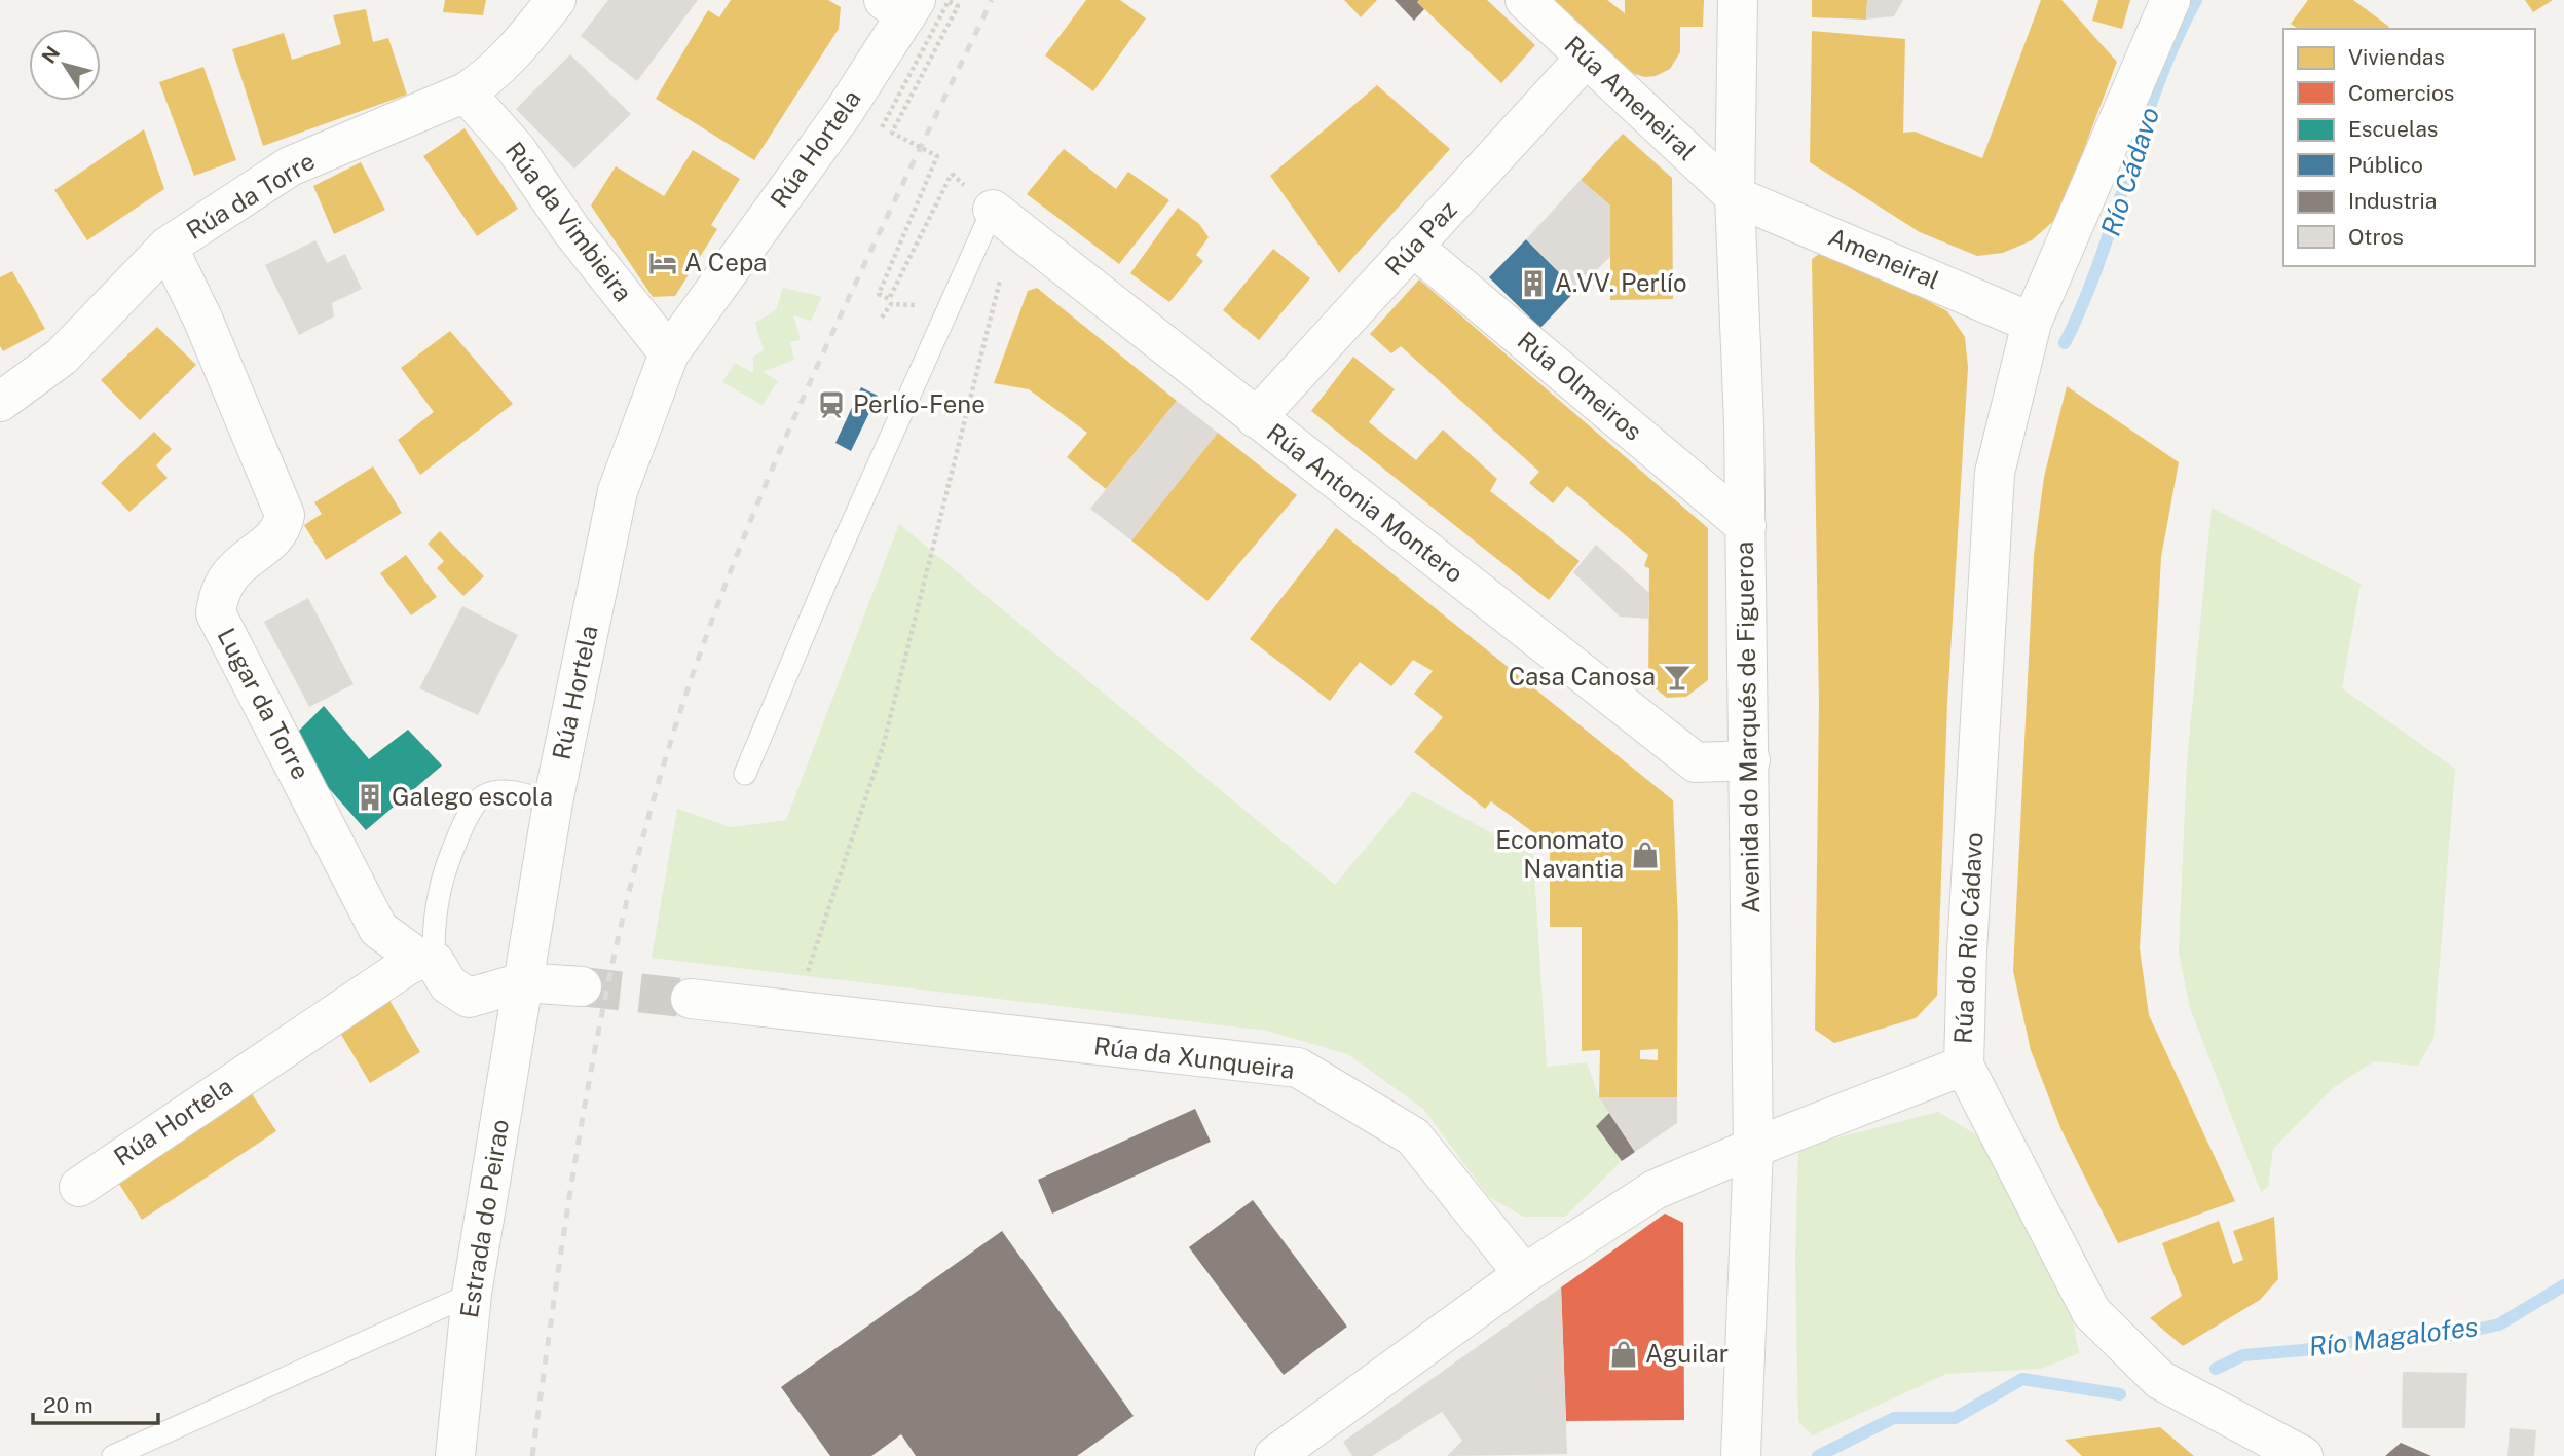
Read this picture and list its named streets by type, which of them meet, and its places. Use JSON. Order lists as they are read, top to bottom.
{
  "streets": {
    "street": [
      "Rúa Ameneiral",
      "Rúa Hortela",
      "Rúa da Torre",
      "Rúa da Vimbieira",
      "Rúa Paz",
      "Ameneiral",
      "Rúa Olmeiros",
      "Rúa Antonia Montero",
      "Lugar da Torre",
      "Avenida do Marqués de Figueroa",
      "Rúa do Río Cádavo",
      "Rúa da Xunqueira",
      "Estrada do Peirao"
    ]
  },
  "crossings": [
    ["Rúa Ameneiral", "Rúa Paz"],
    ["Rúa Ameneiral", "Ameneiral"],
    ["Rúa Ameneiral", "Avenida do Marqués de Figueroa"],
    ["Rúa Hortela", "Rúa da Vimbieira"],
    ["Rúa Hortela", "Lugar da Torre"],
    ["Rúa Hortela", "Estrada do Peirao"],
    ["Rúa da Torre", "Rúa da Vimbieira"],
    ["Rúa da Torre", "Lugar da Torre"],
    ["Rúa Paz", "Rúa Olmeiros"],
    ["Rúa Paz", "Rúa Antonia Montero"],
    ["Ameneiral", "Avenida do Marqués de Figueroa"],
    ["Ameneiral", "Rúa do Río Cádavo"],
    ["Rúa Olmeiros", "Avenida do Marqués de Figueroa"],
    ["Rúa Antonia Montero", "Avenida do Marqués de Figueroa"]
  ],
  "water": ["Río Cádavo", "Río Magalofes"],
  "places": {
    "hotel": ["A Cepa"],
    "building": ["A.VV. Perlío", "Galego escola"],
    "station": ["Perlío-Fene"],
    "bar": ["Casa Canosa"],
    "shop": ["Economato Navantia", "Aguilar"]
  },
  "legend": [
    "Viviendas",
    "Comercios",
    "Escuelas",
    "Público",
    "Industria",
    "Otros"
  ],
  "scale_bar": "20 m",
  "north": "top left"
}
